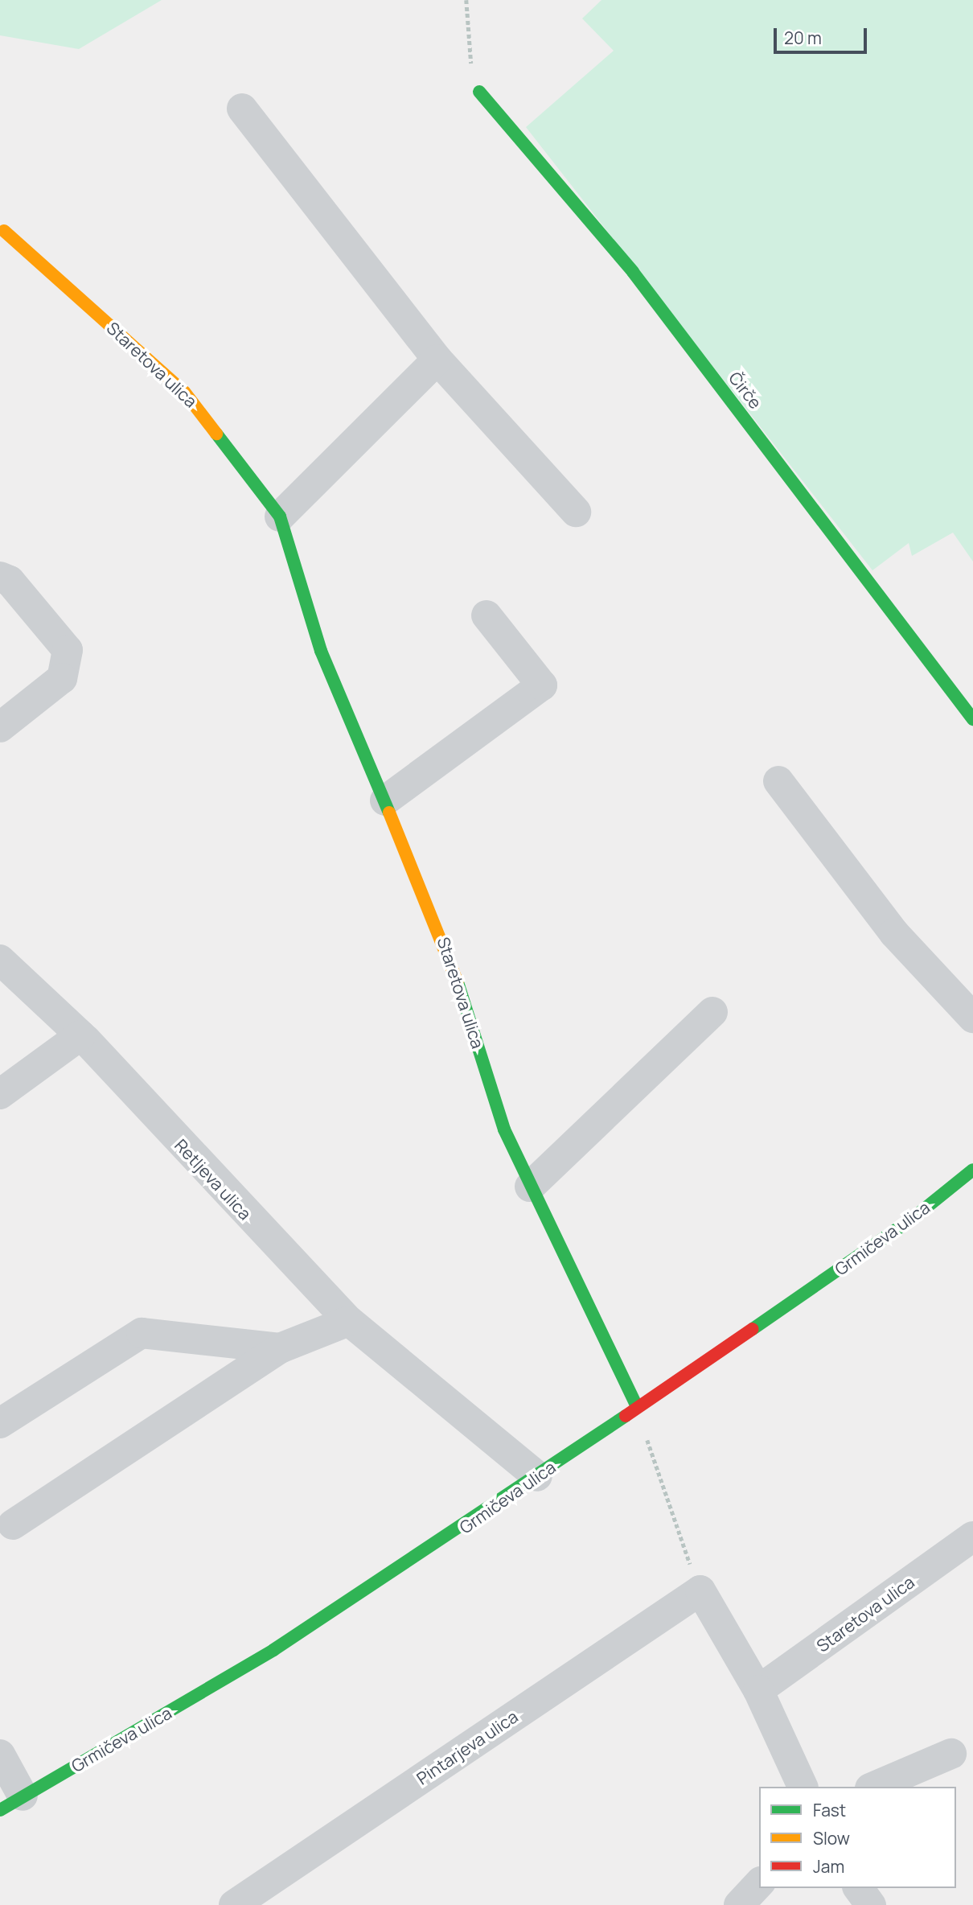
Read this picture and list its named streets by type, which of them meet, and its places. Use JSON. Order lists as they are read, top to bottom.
{
  "streets": {
    "street": [
      "Staretova ulica",
      "Čirče",
      "Retljeva ulica",
      "Grmičeva ulica",
      "Pintarjeva ulica"
    ]
  },
  "crossings": [
    ["Staretova ulica", "Grmičeva ulica"],
    ["Retljeva ulica", "Grmičeva ulica"]
  ],
  "legend": ["Fast", "Slow", "Jam"],
  "scale_bar": "20 m"
}
